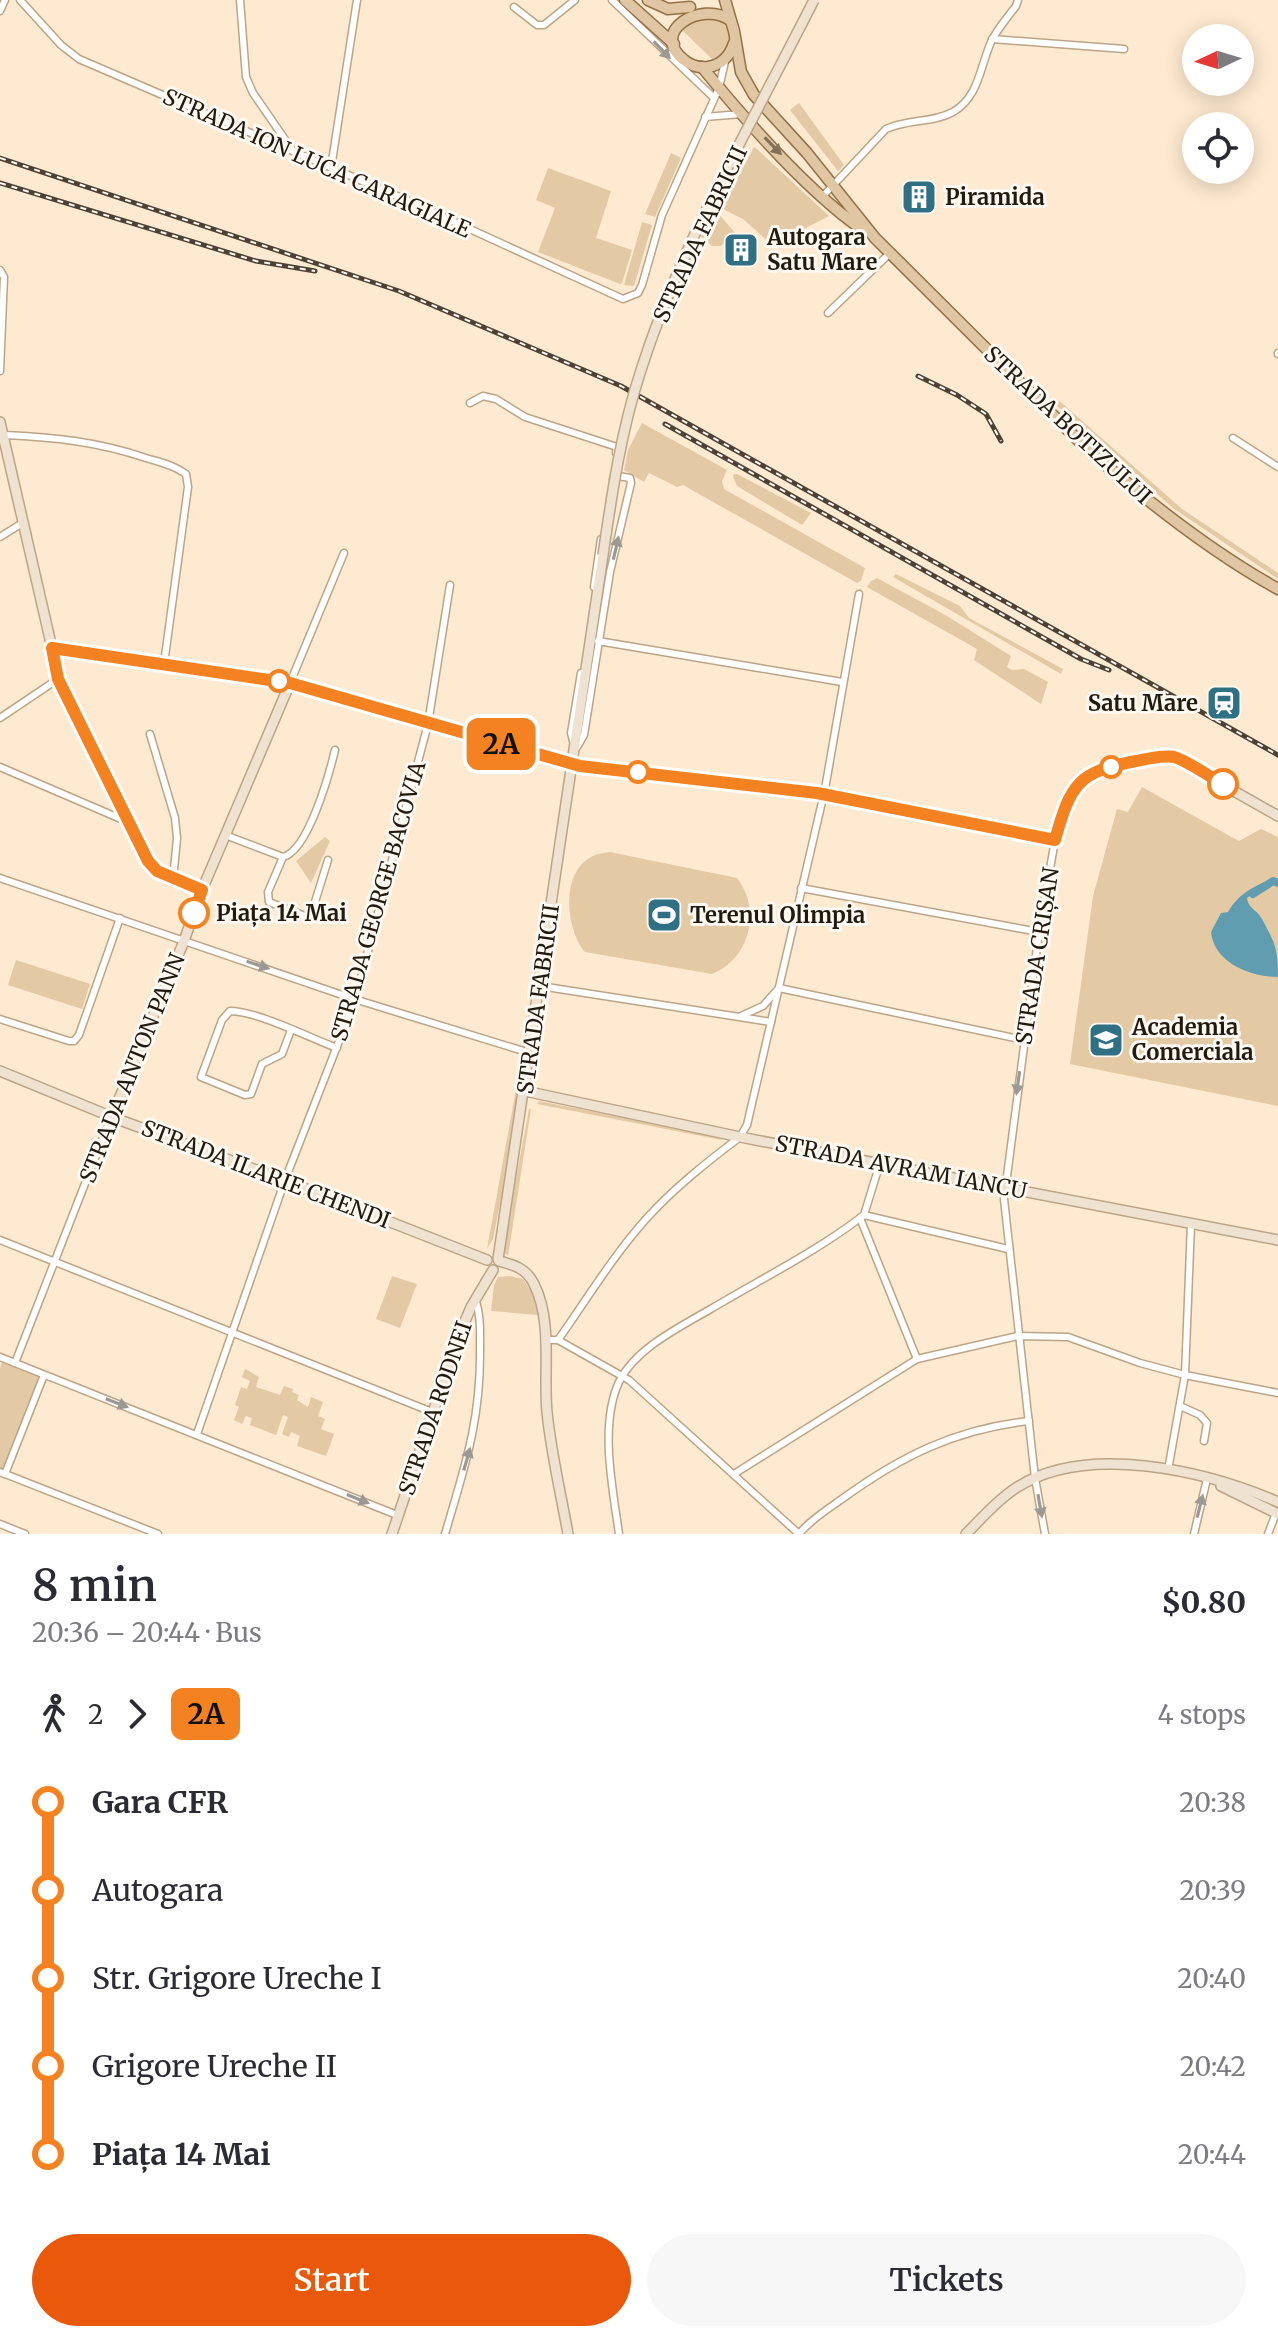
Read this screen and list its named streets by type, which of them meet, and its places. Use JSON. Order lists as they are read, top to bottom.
{
  "streets": {
    "main road": ["STRADA BOTIZULUI"],
    "street": [
      "STRADA ION LUCA CARAGIALE",
      "STRADA FABRICII",
      "STRADA GEORGE BACOVIA",
      "STRADA CRIȘAN",
      "STRADA ANTON PANN",
      "STRADA AVRAM IANCU",
      "STRADA ILARIE CHENDI",
      "STRADA RODNEI"
    ]
  },
  "crossings": [
    ["STRADA ION LUCA CARAGIALE", "STRADA FABRICII"],
    ["STRADA FABRICII", "STRADA BOTIZULUI"],
    ["STRADA FABRICII", "STRADA AVRAM IANCU"],
    ["STRADA FABRICII", "STRADA ILARIE CHENDI"],
    ["STRADA FABRICII", "STRADA RODNEI"],
    ["STRADA GEORGE BACOVIA", "STRADA ILARIE CHENDI"],
    ["STRADA CRIȘAN", "STRADA AVRAM IANCU"],
    ["STRADA ANTON PANN", "STRADA ILARIE CHENDI"],
    ["STRADA ILARIE CHENDI", "STRADA RODNEI"]
  ],
  "places": {
    "building": ["Piramida", "Autogara Satu Mare"],
    "station": ["Satu Mare"],
    "other": ["Piața 14 Mai"],
    "sports": ["Terenul Olimpia"],
    "school or university": ["Academia Comerciala"]
  },
  "lines": ["bus line 2A"],
  "north": "left",
  "page": {
    "on_map": "2A",
    "heading": ["8 min", "20:36 – 20:44 · Bus", "$0.80"],
    "legs": ["2", "2A", "4 stops"],
    "list": [
      {
        "name": "Gara CFR",
        "value": "20:38"
      },
      {
        "name": "Autogara",
        "value": "20:39"
      },
      {
        "name": "Str. Grigore Ureche I",
        "value": "20:40"
      },
      {
        "name": "Grigore Ureche II",
        "value": "20:42"
      },
      {
        "name": "Piața 14 Mai",
        "value": "20:44"
      }
    ],
    "buttons": ["Start", "Tickets"]
  }
}
